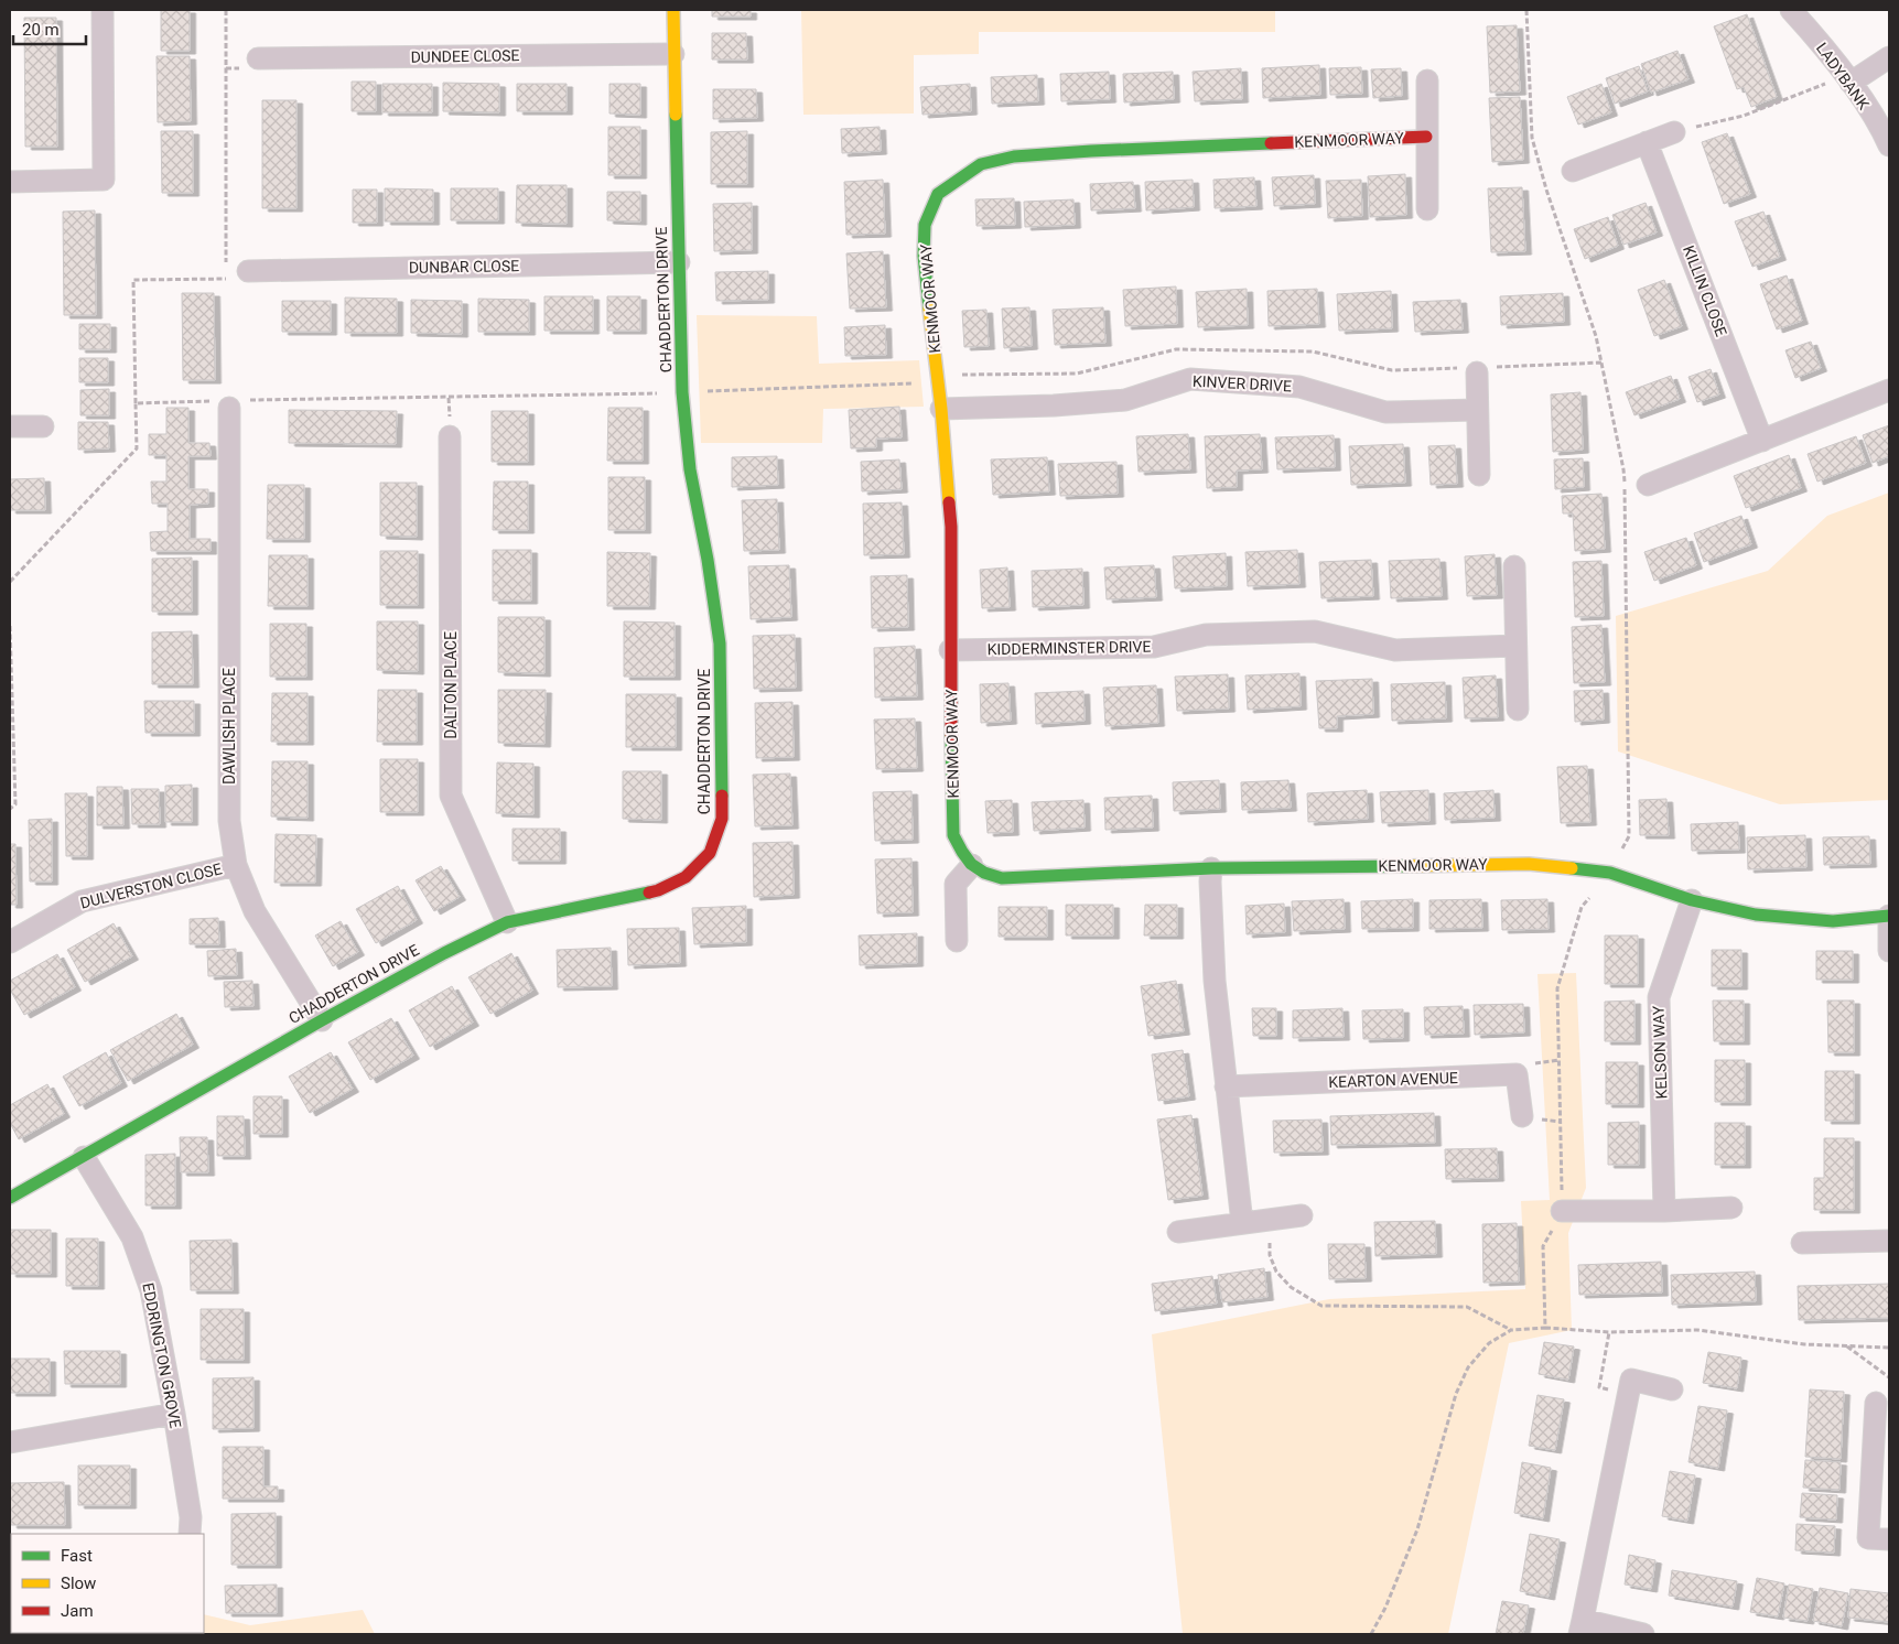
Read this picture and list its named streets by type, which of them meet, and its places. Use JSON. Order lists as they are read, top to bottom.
{
  "streets": {
    "street": [
      "DUNDEE CLOSE",
      "LADYBANK",
      "KENMOOR WAY",
      "DUNBAR CLOSE",
      "KILLIN CLOSE",
      "CHADDERTON DRIVE",
      "KINVER DRIVE",
      "KIDDERMINSTER DRIVE",
      "DALTON PLACE",
      "DAWLISH PLACE",
      "DULVERSTON CLOSE",
      "KELSON WAY",
      "KEARTON AVENUE",
      "EDDRINGTON GROVE"
    ]
  },
  "crossings": [
    ["DUNDEE CLOSE", "CHADDERTON DRIVE"],
    ["KENMOOR WAY", "KINVER DRIVE"],
    ["KENMOOR WAY", "KIDDERMINSTER DRIVE"],
    ["KENMOOR WAY", "KELSON WAY"],
    ["DUNBAR CLOSE", "CHADDERTON DRIVE"],
    ["CHADDERTON DRIVE", "DALTON PLACE"],
    ["CHADDERTON DRIVE", "DAWLISH PLACE"],
    ["CHADDERTON DRIVE", "EDDRINGTON GROVE"],
    ["DAWLISH PLACE", "DULVERSTON CLOSE"]
  ],
  "legend": ["Fast", "Slow", "Jam"],
  "scale_bar": "20 m"
}
